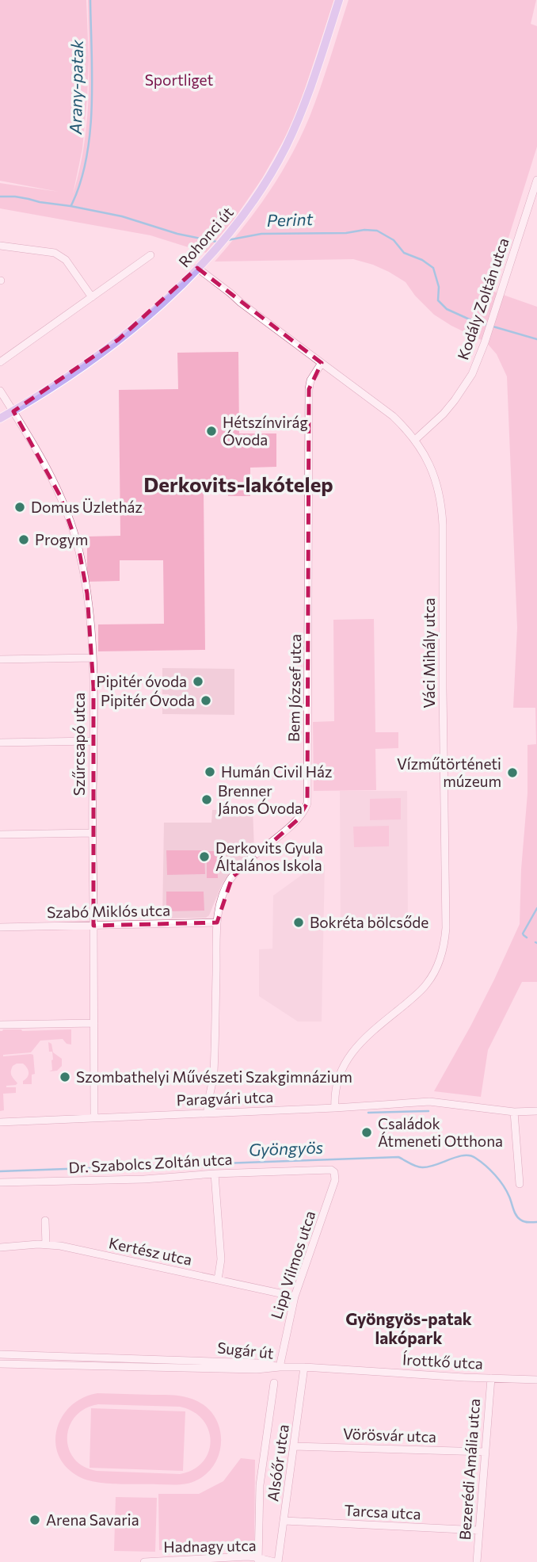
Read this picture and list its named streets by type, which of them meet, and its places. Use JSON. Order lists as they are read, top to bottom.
{
  "streets": {
    "main road": ["Rohonci út"],
    "street": [
      "Kodály Zoltán utca",
      "Váci Mihály utca",
      "Bem József utca",
      "Szűrcsapó utca",
      "Szabó Miklós utca",
      "Paragvári utca",
      "Dr. Szabolcs Zoltán utca",
      "Kertész utca",
      "Lipp Vilmos utca",
      "Sugár út",
      "Írottkő utca",
      "Vörösvár utca",
      "Alsóőr utca",
      "Bezerédi Amália utca",
      "Tarcsa utca",
      "Hadnagy utca"
    ]
  },
  "crossings": [
    ["Rohonci út", "Váci Mihály utca"],
    ["Rohonci út", "Szűrcsapó utca"],
    ["Kodály Zoltán utca", "Váci Mihály utca"],
    ["Váci Mihály utca", "Bem József utca"],
    ["Váci Mihály utca", "Paragvári utca"],
    ["Bem József utca", "Szabó Miklós utca"],
    ["Bem József utca", "Paragvári utca"],
    ["Szűrcsapó utca", "Szabó Miklós utca"],
    ["Szűrcsapó utca", "Paragvári utca"],
    ["Dr. Szabolcs Zoltán utca", "Lipp Vilmos utca"],
    ["Kertész utca", "Lipp Vilmos utca"],
    ["Lipp Vilmos utca", "Sugár út"],
    ["Lipp Vilmos utca", "Írottkő utca"],
    ["Sugár út", "Írottkő utca"],
    ["Írottkő utca", "Alsóőr utca"],
    ["Írottkő utca", "Bezerédi Amália utca"],
    ["Vörösvár utca", "Alsóőr utca"],
    ["Vörösvár utca", "Bezerédi Amália utca"],
    ["Alsóőr utca", "Tarcsa utca"],
    ["Alsóőr utca", "Hadnagy utca"],
    ["Bezerédi Amália utca", "Tarcsa utca"]
  ],
  "districts": ["Derkovits-lakótelep", "Gyöngyös-patak lakópark"],
  "water": ["Arany-patak", "Perint", "Gyöngyös"],
  "parks": ["Sportliget"],
  "places": [
    "Hétszínvirág Óvoda",
    "Domus Üzletház",
    "Progym",
    "Pipitér óvoda",
    "Pipitér Óvoda",
    "Humán Civil Ház",
    "Vízműtörténeti múzeum",
    "Brenner János Óvoda",
    "Derkovits Gyula Általános Iskola",
    "Bokréta bölcsőde",
    "Szombathelyi Művészeti Szakgimnázium",
    "Családok Átmeneti Otthona",
    "Arena Savaria"
  ]
}
